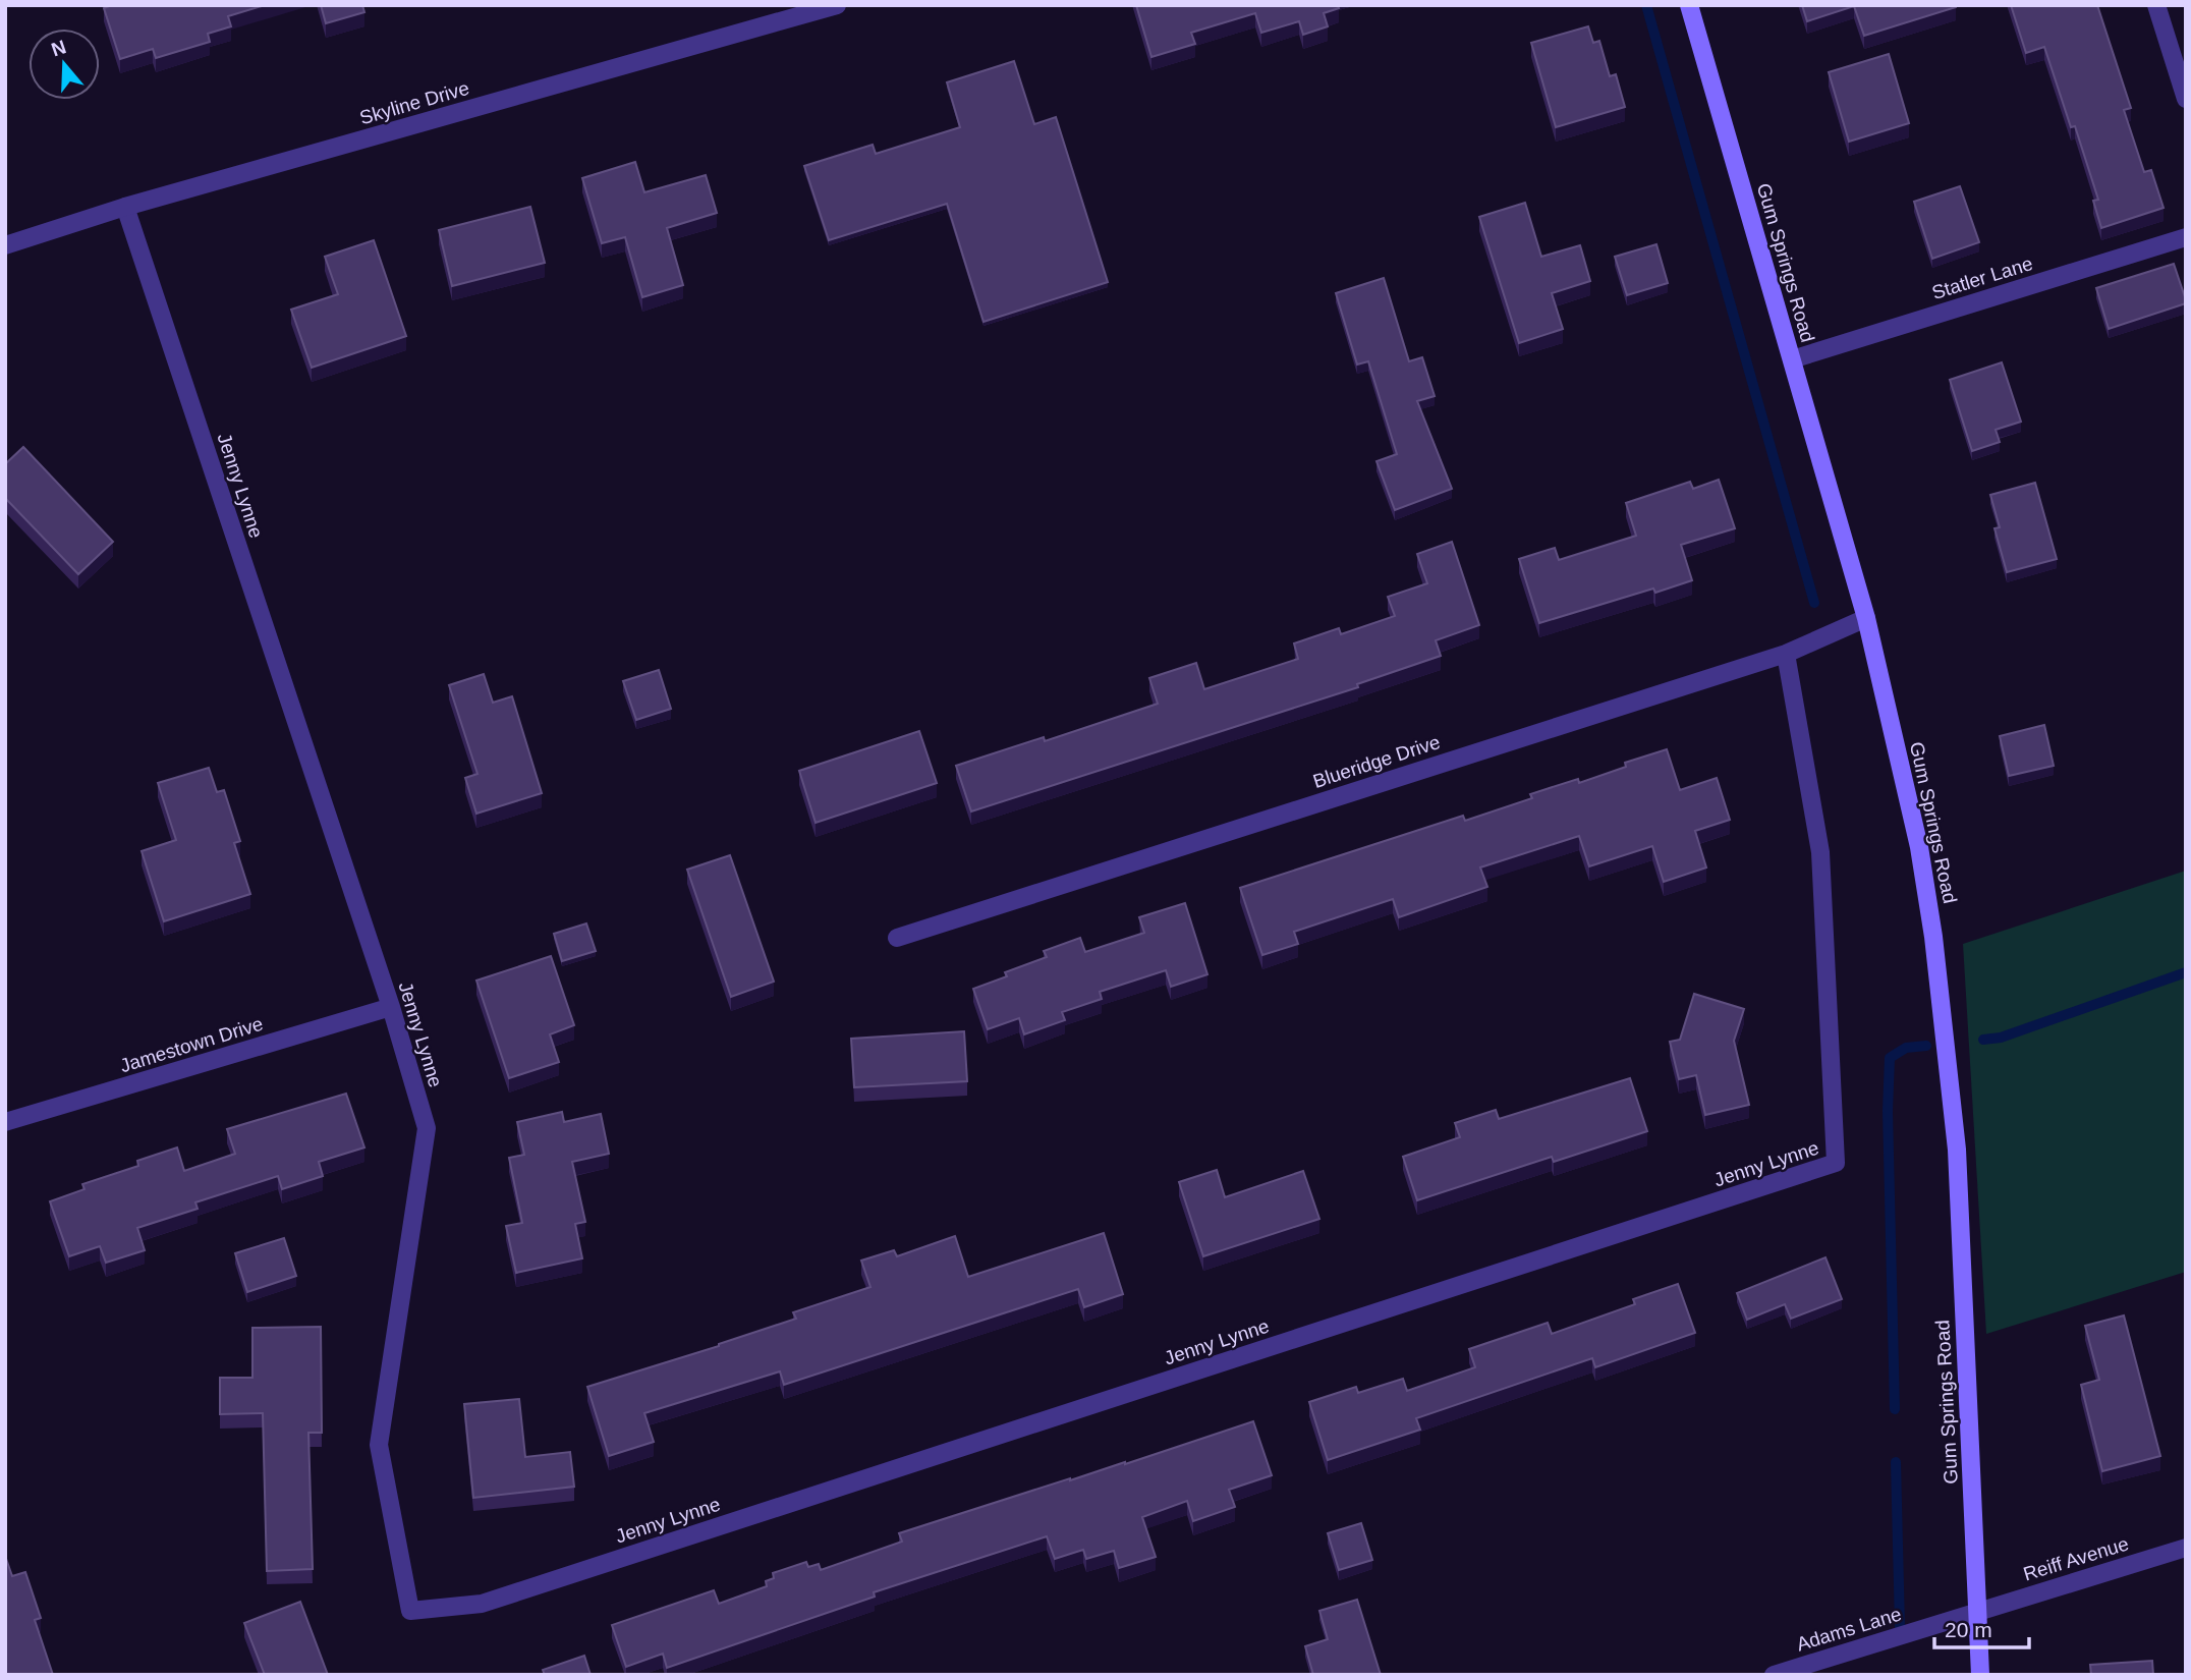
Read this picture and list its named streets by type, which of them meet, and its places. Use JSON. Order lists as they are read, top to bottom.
{
  "streets": {
    "main road": ["Gum Springs Road"],
    "street": [
      "Skyline Drive",
      "Statler Lane",
      "Jenny Lynne",
      "Blueridge Drive",
      "Jamestown Drive",
      "Reiff Avenue",
      "Adams Lane"
    ]
  },
  "crossings": [
    ["Skyline Drive", "Jenny Lynne"],
    ["Gum Springs Road", "Statler Lane"],
    ["Gum Springs Road", "Blueridge Drive"],
    ["Gum Springs Road", "Reiff Avenue"],
    ["Gum Springs Road", "Adams Lane"],
    ["Jenny Lynne", "Blueridge Drive"],
    ["Jenny Lynne", "Jamestown Drive"],
    ["Reiff Avenue", "Adams Lane"]
  ],
  "scale_bar": "20 m",
  "north": "top"
}
